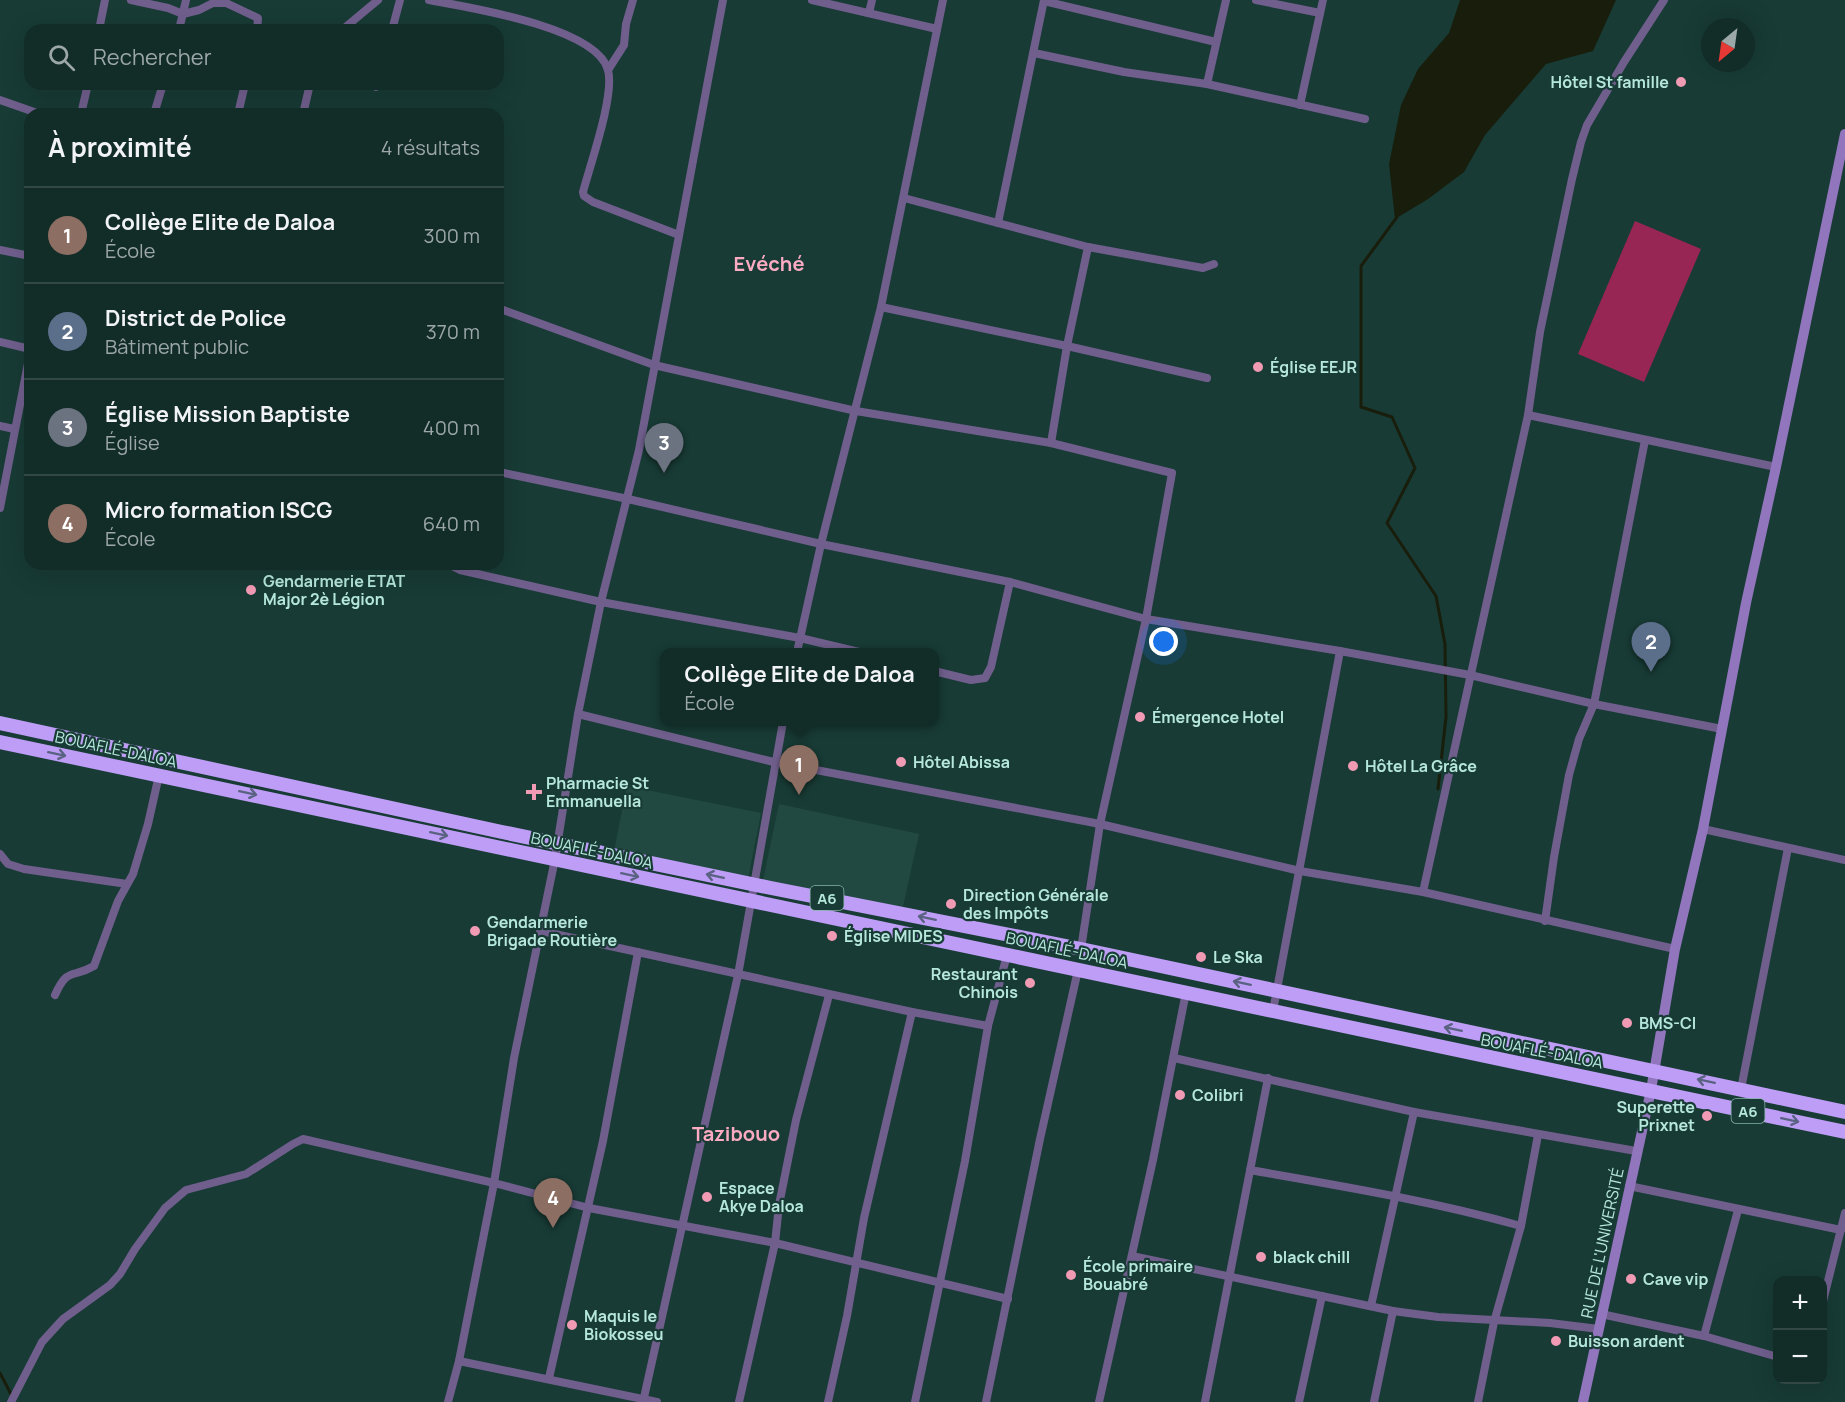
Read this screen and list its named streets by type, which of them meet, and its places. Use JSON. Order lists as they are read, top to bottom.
{
  "streets": {
    "highway": ["BOUAFLÉ-DALOA", "A6"],
    "street": ["RUE DE L'UNIVERSITÉ"]
  },
  "crossings": [
    ["BOUAFLÉ-DALOA", "RUE DE L'UNIVERSITÉ"]
  ],
  "districts": ["Evéché", "Tazibouo"],
  "places": {
    "other": [
      "Hôtel St famille",
      "Église EEJR",
      "Gendarmerie ETAT Major 2è Légion",
      "Émergence Hotel",
      "Hôtel Abissa",
      "Hôtel La Grâce",
      "Direction Générale des Impôts",
      "Gendarmerie Brigade Routière",
      "Église MIDES",
      "Le Ska",
      "Restaurant Chinois",
      "BMS-CI",
      "Colibri",
      "Superette Prixnet",
      "Espace Akye Daloa",
      "black chill",
      "École primaire Bouabré",
      "Cave vip",
      "Maquis le Biokosseu",
      "Buisson ardent"
    ],
    "health": ["Pharmacie St Emmanuella"]
  },
  "north": "bottom left",
  "page": {
    "search": "Rechercher",
    "heading": ["À proximité", "4 résultats"],
    "list": [
      {
        "mark": "1",
        "name": "Collège Elite de Daloa",
        "note": "École",
        "value": "300 m"
      },
      {
        "mark": "2",
        "name": "District de Police",
        "note": "Bâtiment public",
        "value": "370 m"
      },
      {
        "mark": "3",
        "name": "Église Mission Baptiste",
        "note": "Église",
        "value": "400 m"
      },
      {
        "mark": "4",
        "name": "Micro formation ISCG",
        "note": "École",
        "value": "640 m"
      }
    ],
    "pins": [
      "3",
      "2",
      "1",
      "4"
    ],
    "popup": ["Collège Elite de Daloa", "École"],
    "map_buttons": ["+", "−"]
  }
}
